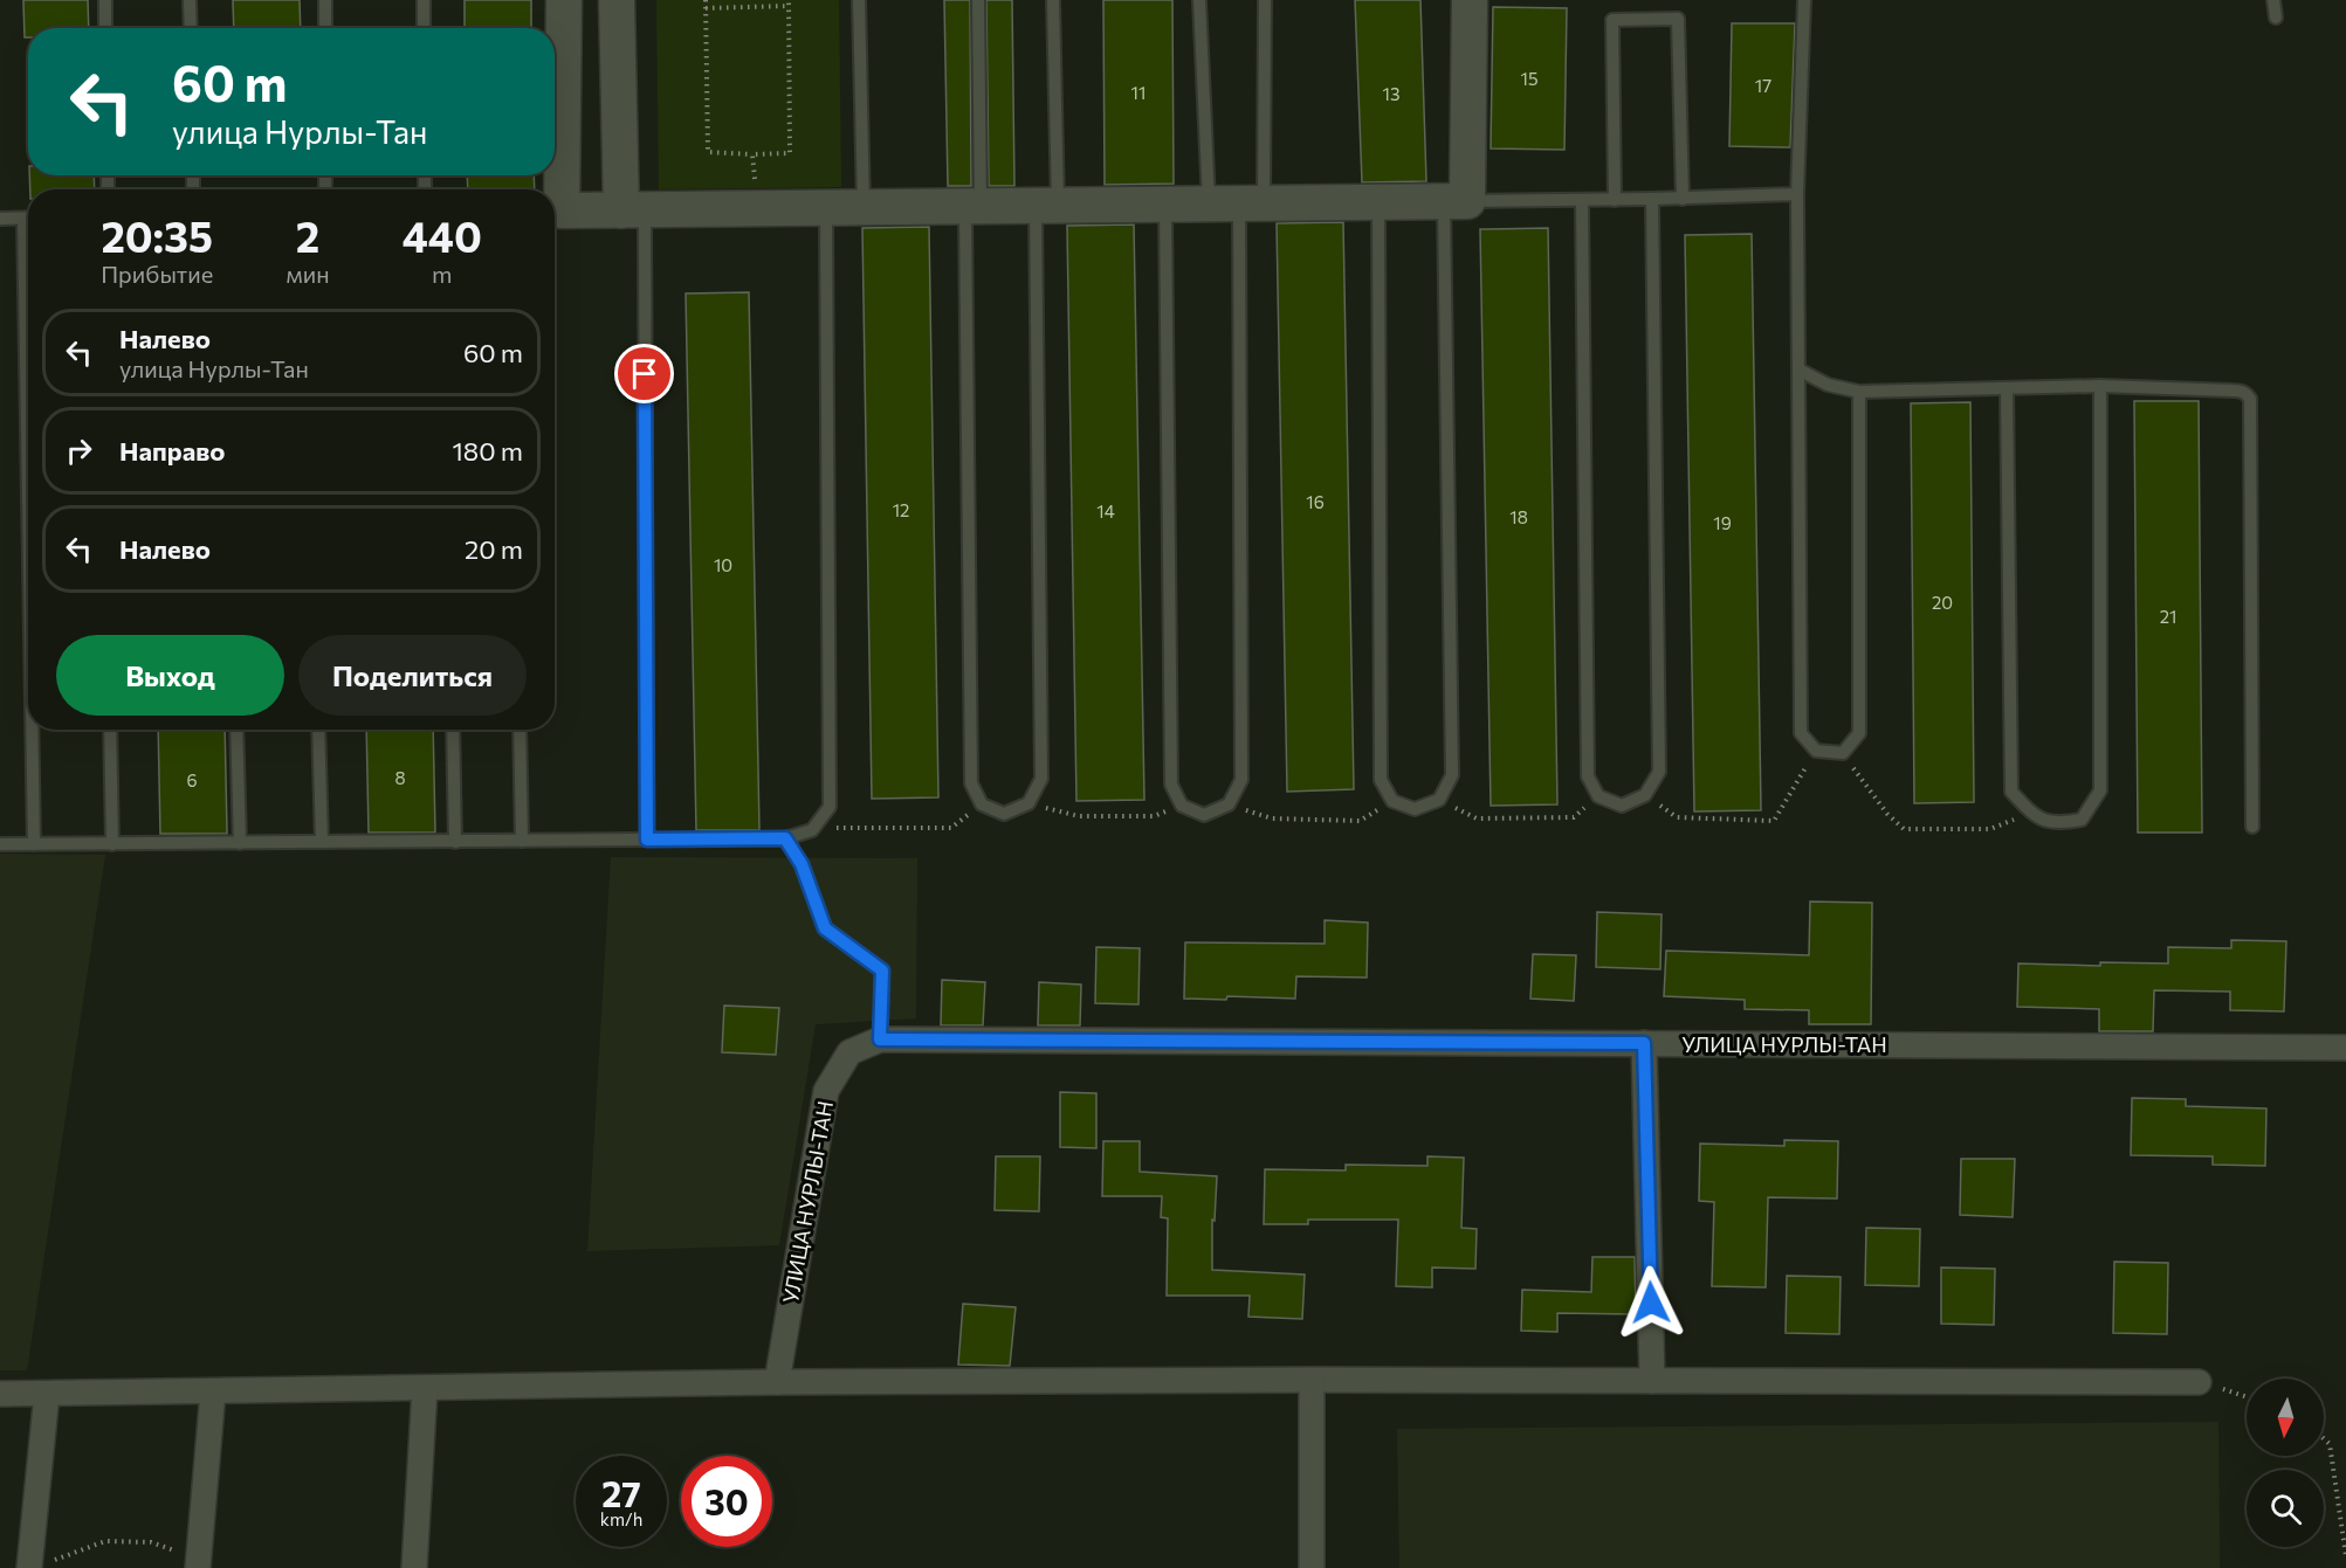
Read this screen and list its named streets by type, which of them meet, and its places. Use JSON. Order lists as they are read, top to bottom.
{
  "streets": {
    "street": ["УЛИЦА НУРЛЫ-ТАН"]
  },
  "house_numbers": [
    "15",
    "17",
    "11",
    "13",
    "16",
    "12",
    "14",
    "18",
    "19",
    "10",
    "20",
    "21",
    "8",
    "6"
  ],
  "north": "bottom",
  "page": {
    "turn": ["60 m", "улица Нурлы-Тан"],
    "eta": [
      "20:35",
      "Прибытие",
      "2",
      "мин",
      "440",
      "m"
    ],
    "list": [
      {
        "name": "Налево",
        "note": "улица Нурлы-Тан",
        "value": "60 m"
      },
      {
        "name": "Направо",
        "value": "180 m"
      },
      {
        "name": "Налево",
        "value": "20 m"
      }
    ],
    "buttons": ["Выход", "Поделиться"],
    "speed": "27 km/h",
    "limit": "30"
  }
}
